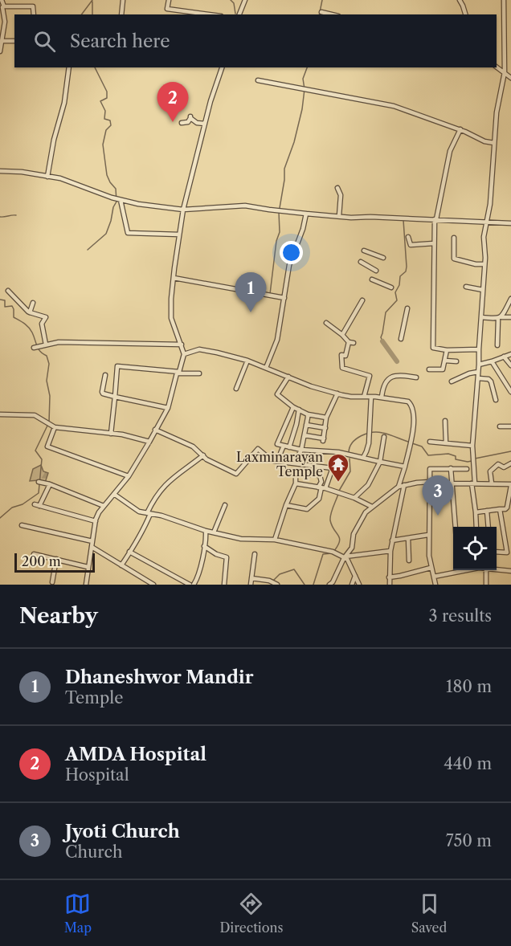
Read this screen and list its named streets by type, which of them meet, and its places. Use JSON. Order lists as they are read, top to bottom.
{
  "places": {
    "temple": ["Laxminarayan Temple"]
  },
  "scale_bar": "200 m",
  "page": {
    "search": "Search here",
    "pins": ["2", "1", "3"],
    "scale": "200 m",
    "heading": ["Nearby", "3 results"],
    "list": [
      {
        "mark": "1",
        "name": "Dhaneshwor Mandir",
        "note": "Temple",
        "value": "180 m"
      },
      {
        "mark": "2",
        "name": "AMDA Hospital",
        "note": "Hospital",
        "value": "440 m"
      },
      {
        "mark": "3",
        "name": "Jyoti Church",
        "note": "Church",
        "value": "750 m"
      }
    ],
    "nav": ["Map", "Directions", "Saved"]
  }
}
